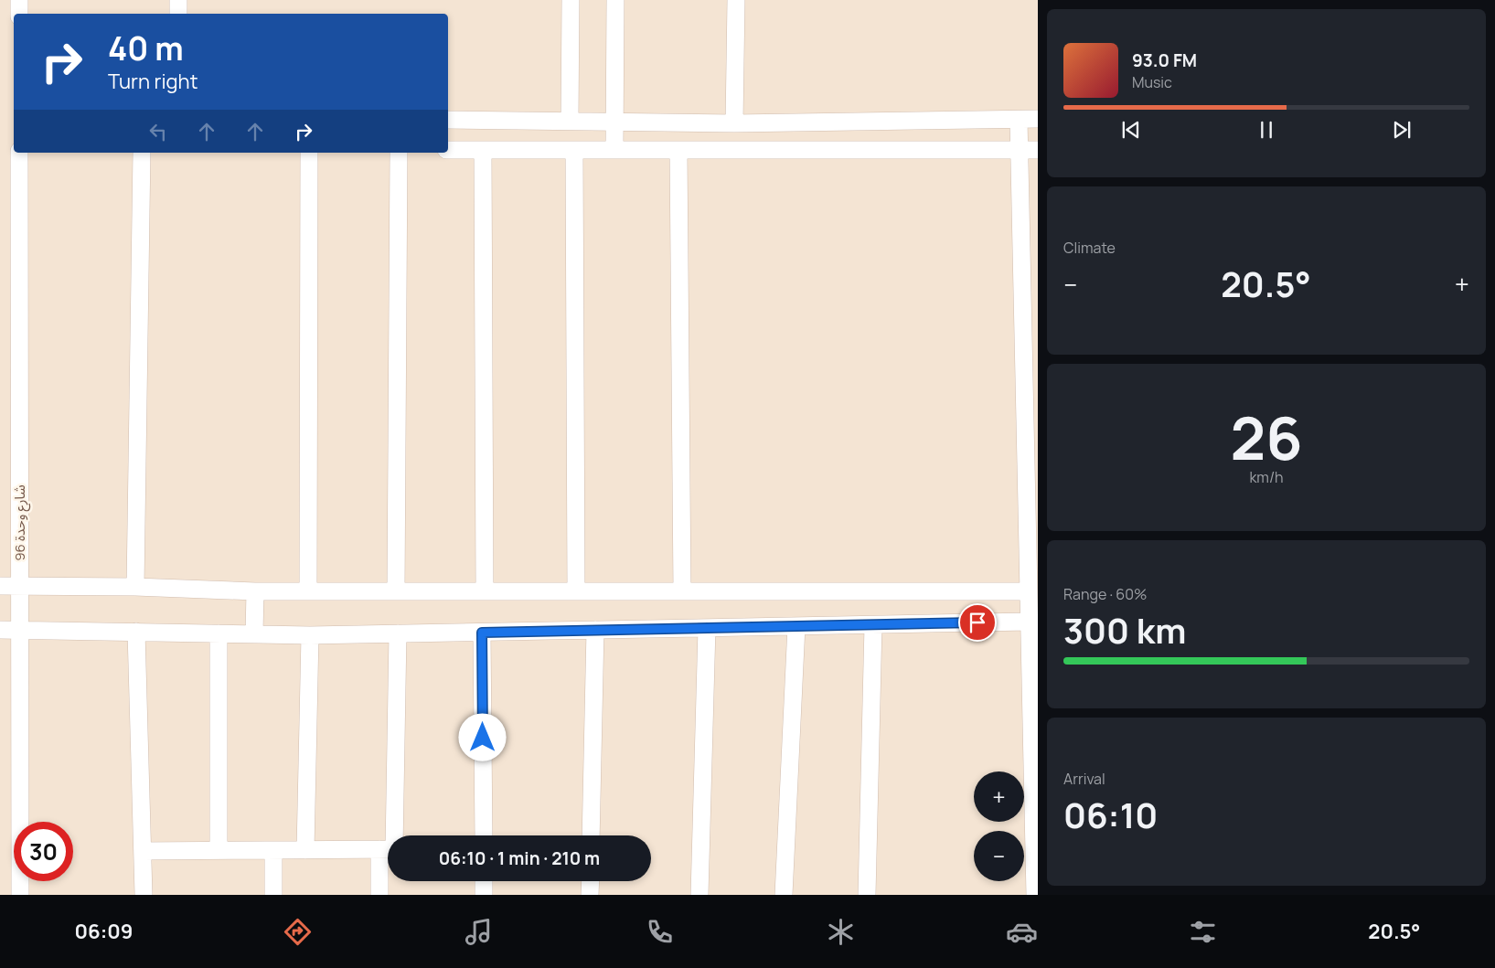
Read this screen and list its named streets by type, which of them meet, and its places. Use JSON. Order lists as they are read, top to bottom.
{
  "streets": {
    "street": ["شارع وحدة 96"]
  },
  "page": {
    "turn": ["40 m", "Turn right"],
    "song": ["93.0 FM", "Music"],
    "tile": [
      "Climate",
      ["26", "km/h"],
      ["Range · 60%", "300 km"],
      ["Arrival", "06:10"]
    ],
    "heat": ["−", "20.5°", "+"],
    "map_buttons": ["+", "−"],
    "limit": "30",
    "trip": "06:10 · 1 min · 210 m",
    "tabs": ["06:09", "20.5°"]
  }
}
